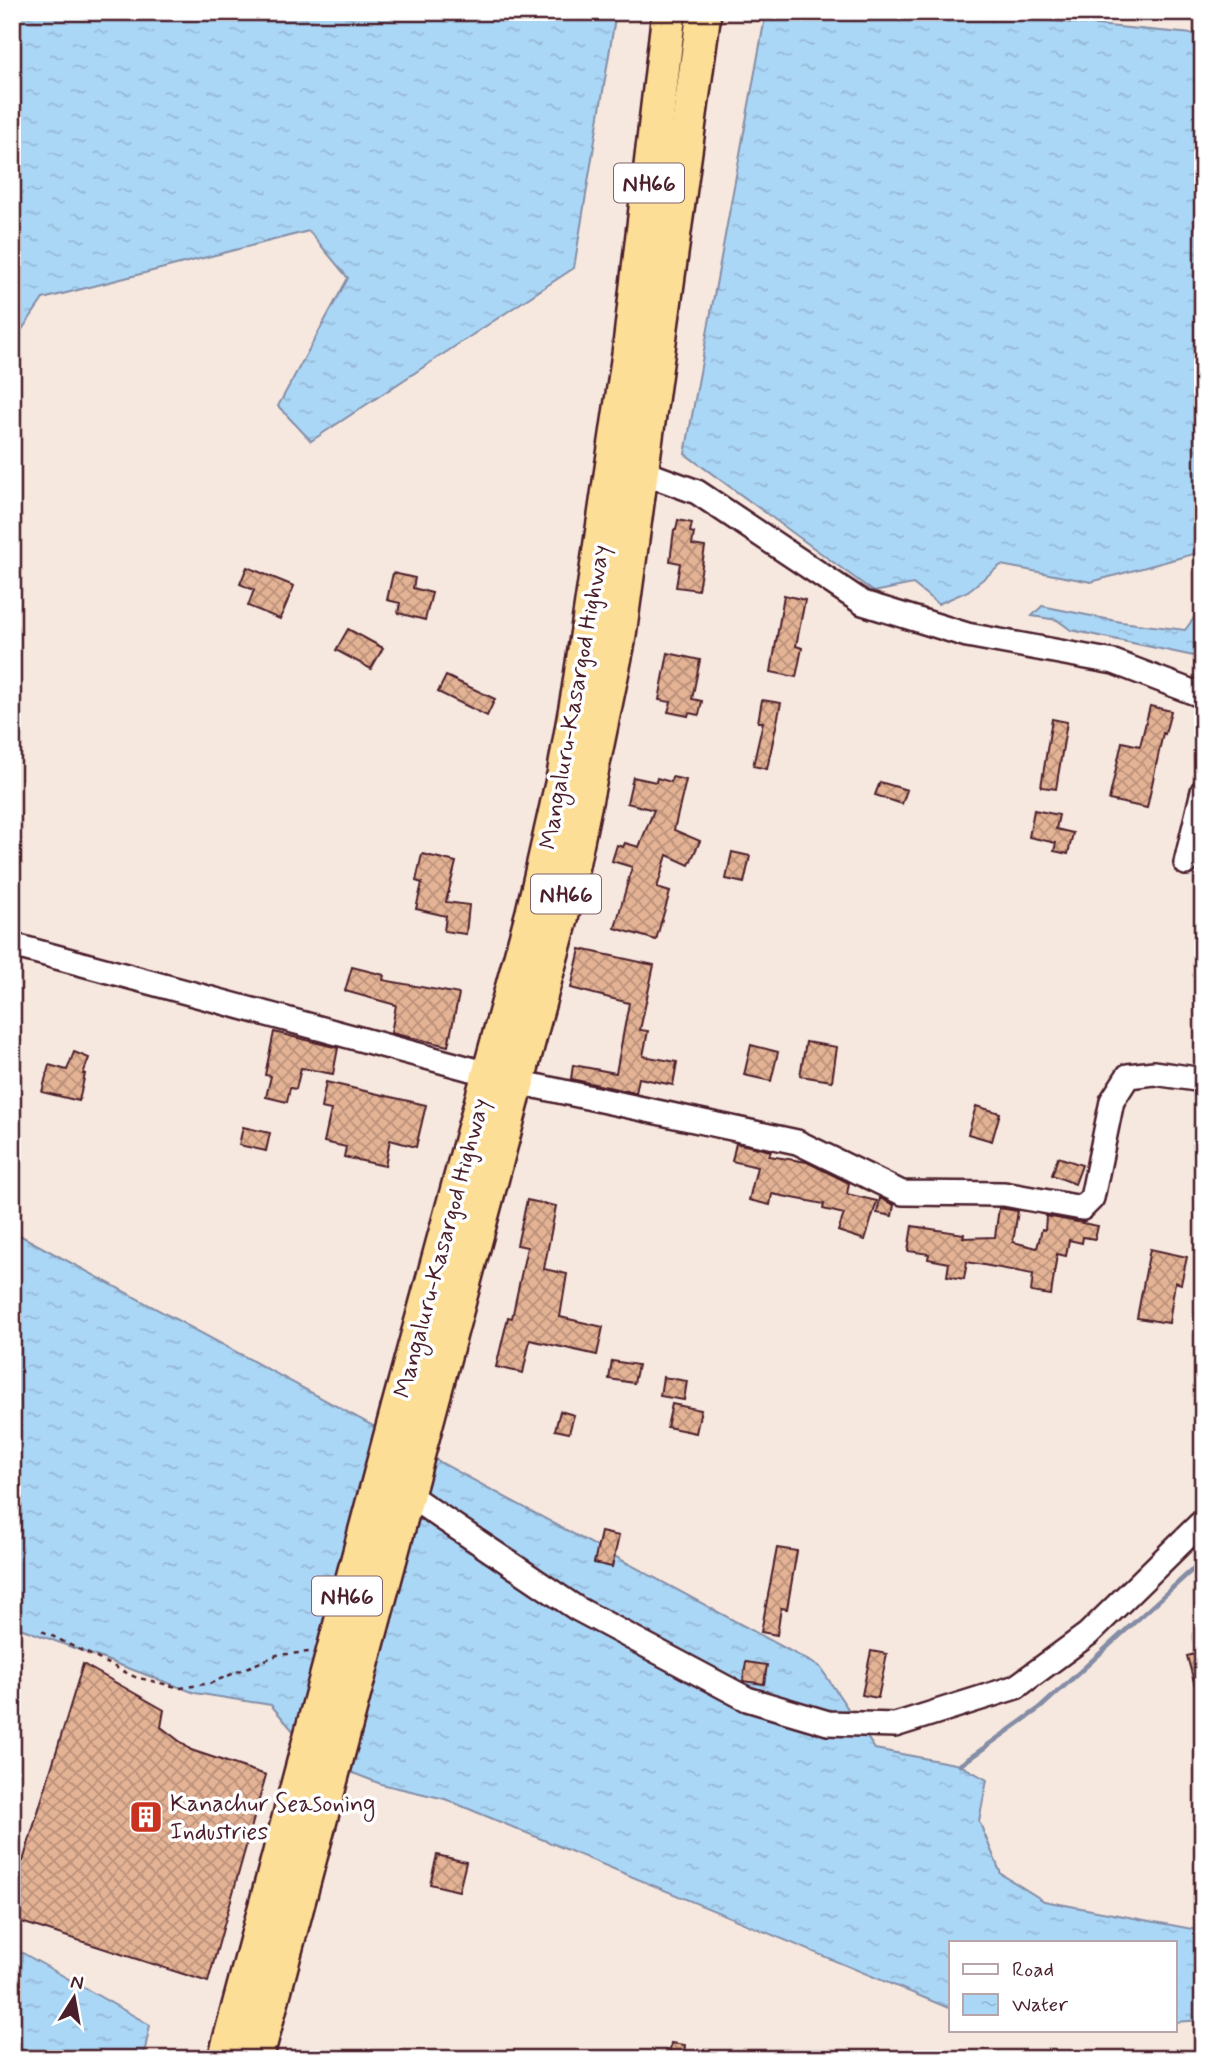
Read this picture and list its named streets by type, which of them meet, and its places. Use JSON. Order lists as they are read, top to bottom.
{
  "streets": {
    "highway": ["NH66", "Mangaluru-Kasargod Highway"]
  },
  "crossings": [
    ["NH66", "Mangaluru-Kasargod Highway"]
  ],
  "places": {
    "building": ["Kanachur Seasoning Industries"]
  },
  "legend": ["Road", "Water"],
  "north": "top"
}
